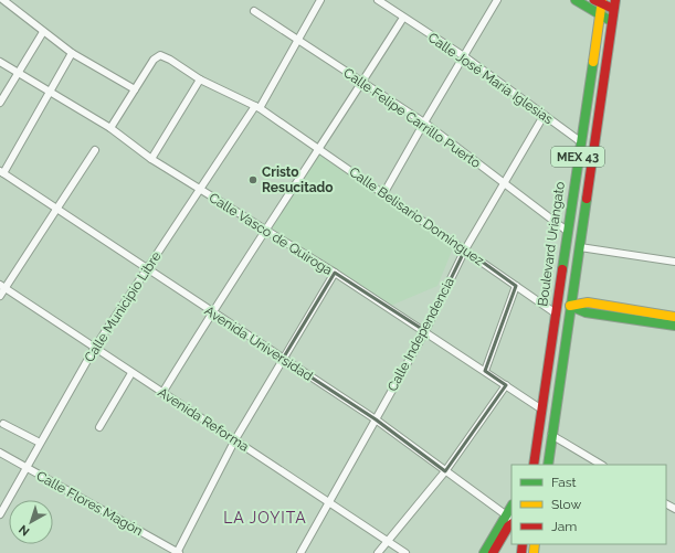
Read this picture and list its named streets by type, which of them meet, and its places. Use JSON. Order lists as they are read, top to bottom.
{
  "streets": {
    "main road": ["MEX 43", "Boulevard Uriangato"],
    "street": [
      "Calle José María Iglesias",
      "Calle Felipe Carrillo Puerto",
      "Calle Belisario Domínguez",
      "Calle Vasco de Quiroga",
      "Calle Municipio Libre",
      "Calle Independencia",
      "Avenida Universidad",
      "Avenida Reforma",
      "Calle Flores Magón"
    ]
  },
  "crossings": [
    ["Calle José María Iglesias", "Boulevard Uriangato"],
    ["Calle José María Iglesias", "Calle Independencia"],
    ["Calle Felipe Carrillo Puerto", "Boulevard Uriangato"],
    ["Calle Felipe Carrillo Puerto", "Calle Municipio Libre"],
    ["Calle Felipe Carrillo Puerto", "Calle Independencia"],
    ["Calle Belisario Domínguez", "Boulevard Uriangato"],
    ["Calle Belisario Domínguez", "Calle Municipio Libre"],
    ["Calle Belisario Domínguez", "Calle Independencia"],
    ["Calle Vasco de Quiroga", "Boulevard Uriangato"],
    ["Calle Vasco de Quiroga", "Calle Municipio Libre"],
    ["Calle Vasco de Quiroga", "Calle Independencia"],
    ["Calle Municipio Libre", "Avenida Universidad"],
    ["Calle Municipio Libre", "Avenida Reforma"],
    ["Calle Municipio Libre", "Calle Flores Magón"],
    ["Calle Independencia", "Avenida Universidad"],
    ["Calle Independencia", "Avenida Reforma"]
  ],
  "districts": ["LA JOYITA"],
  "places": ["Cristo Resucitado"],
  "legend": ["Fast", "Slow", "Jam"],
  "north": "bottom left"
}
